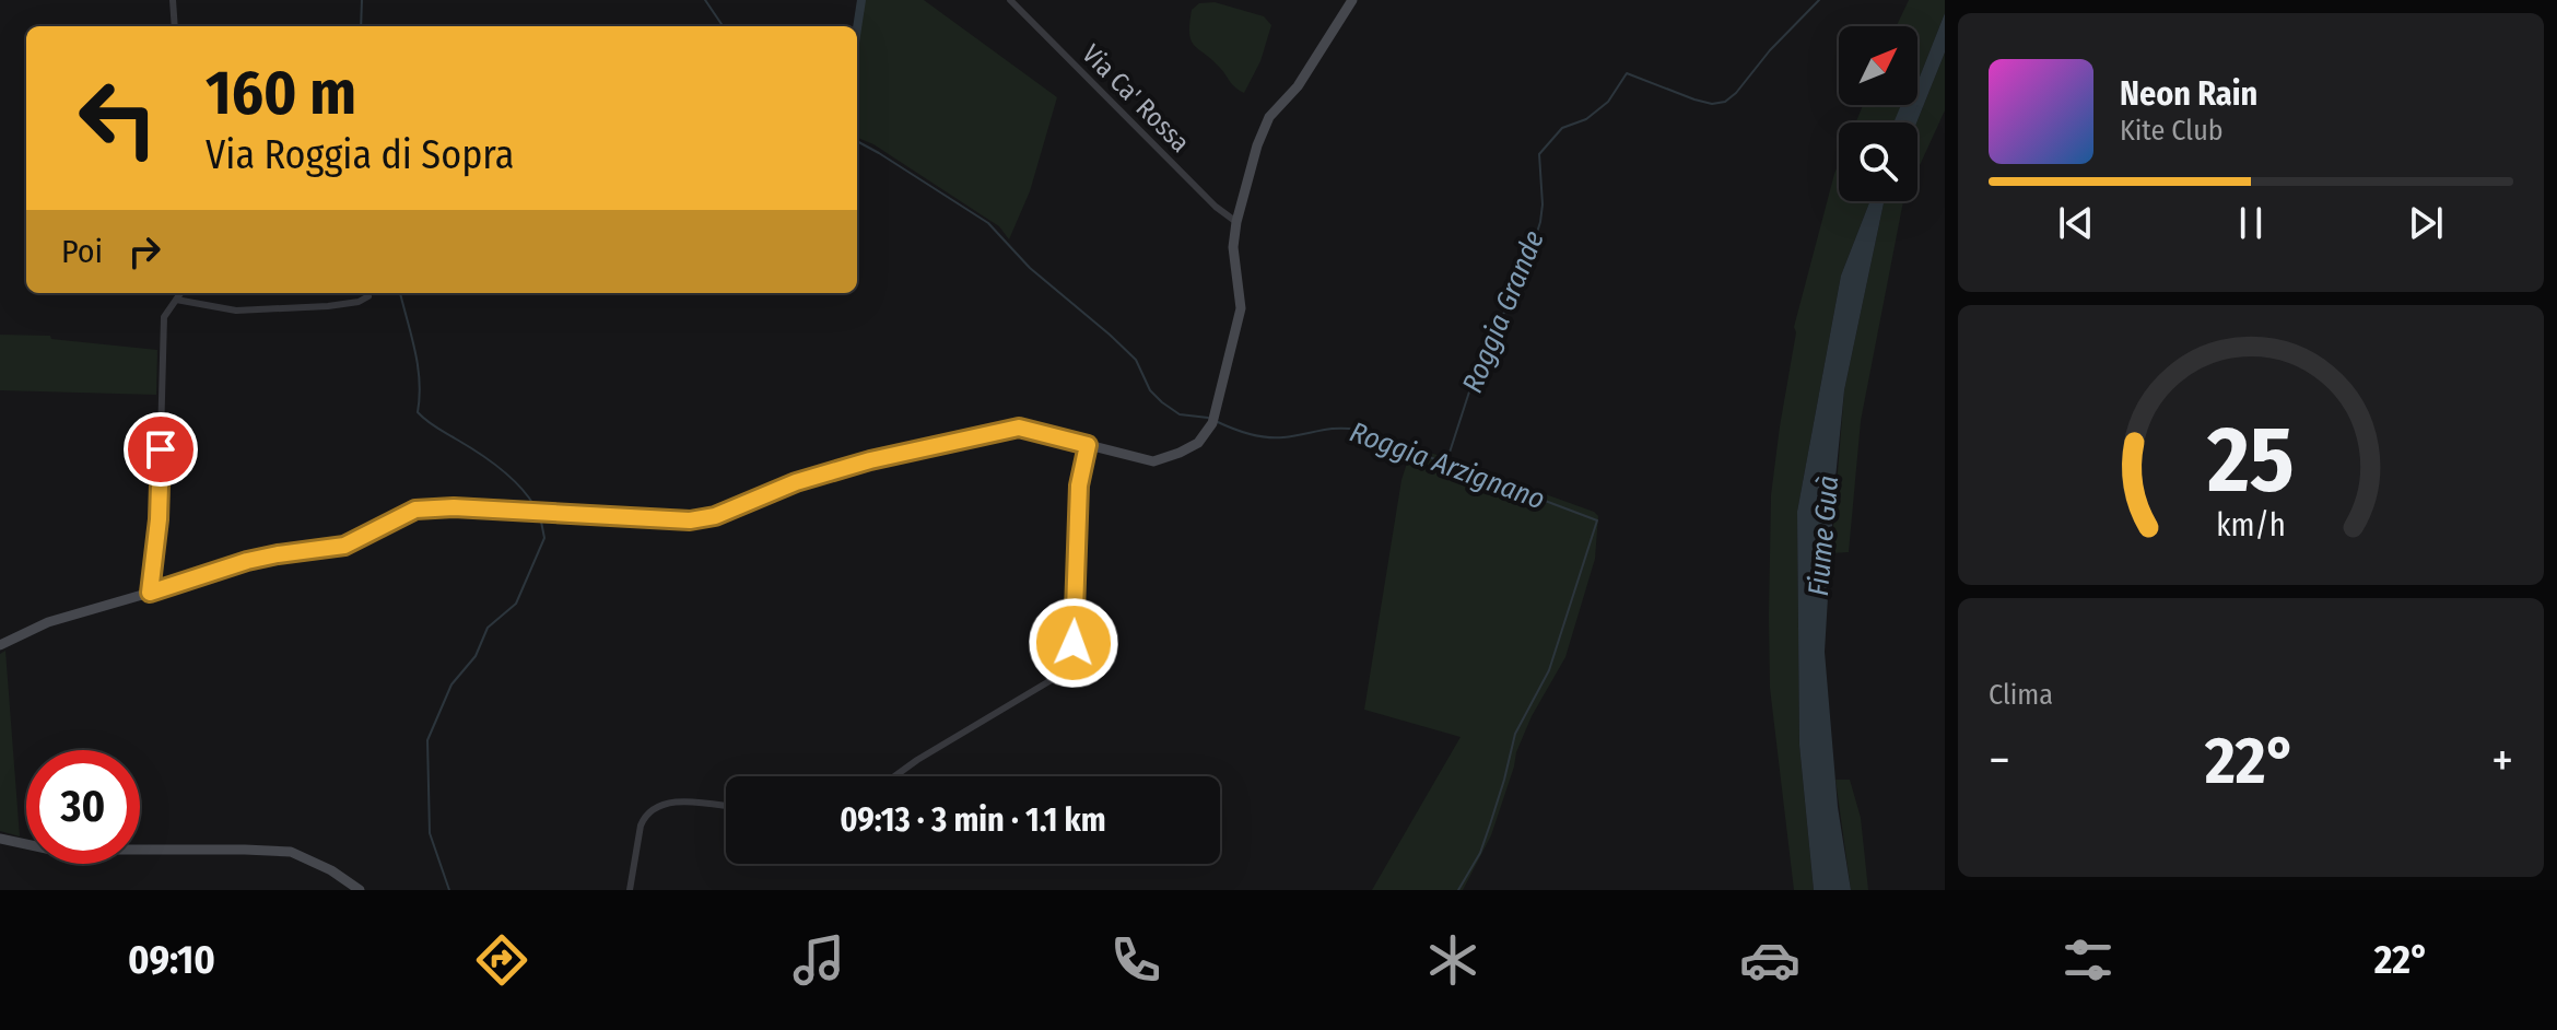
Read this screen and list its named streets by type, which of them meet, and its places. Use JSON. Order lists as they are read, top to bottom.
{
  "streets": {
    "street": ["Via Ca' Rossa"]
  },
  "water": ["Roggia Grande", "Roggia Arzignano", "Fiume Guà"],
  "north": "top right",
  "page": {
    "turn": ["160 m", "Via Roggia di Sopra"],
    "song": ["Neon Rain", "Kite Club"],
    "then": "Poi",
    "tile": "Clima",
    "heat": ["−", "22°", "+"],
    "limit": "30",
    "trip": "09:13 · 3 min · 1.1 km",
    "tabs": ["09:10", "22°"],
    "gauge": ["25", "km/h"]
  }
}
